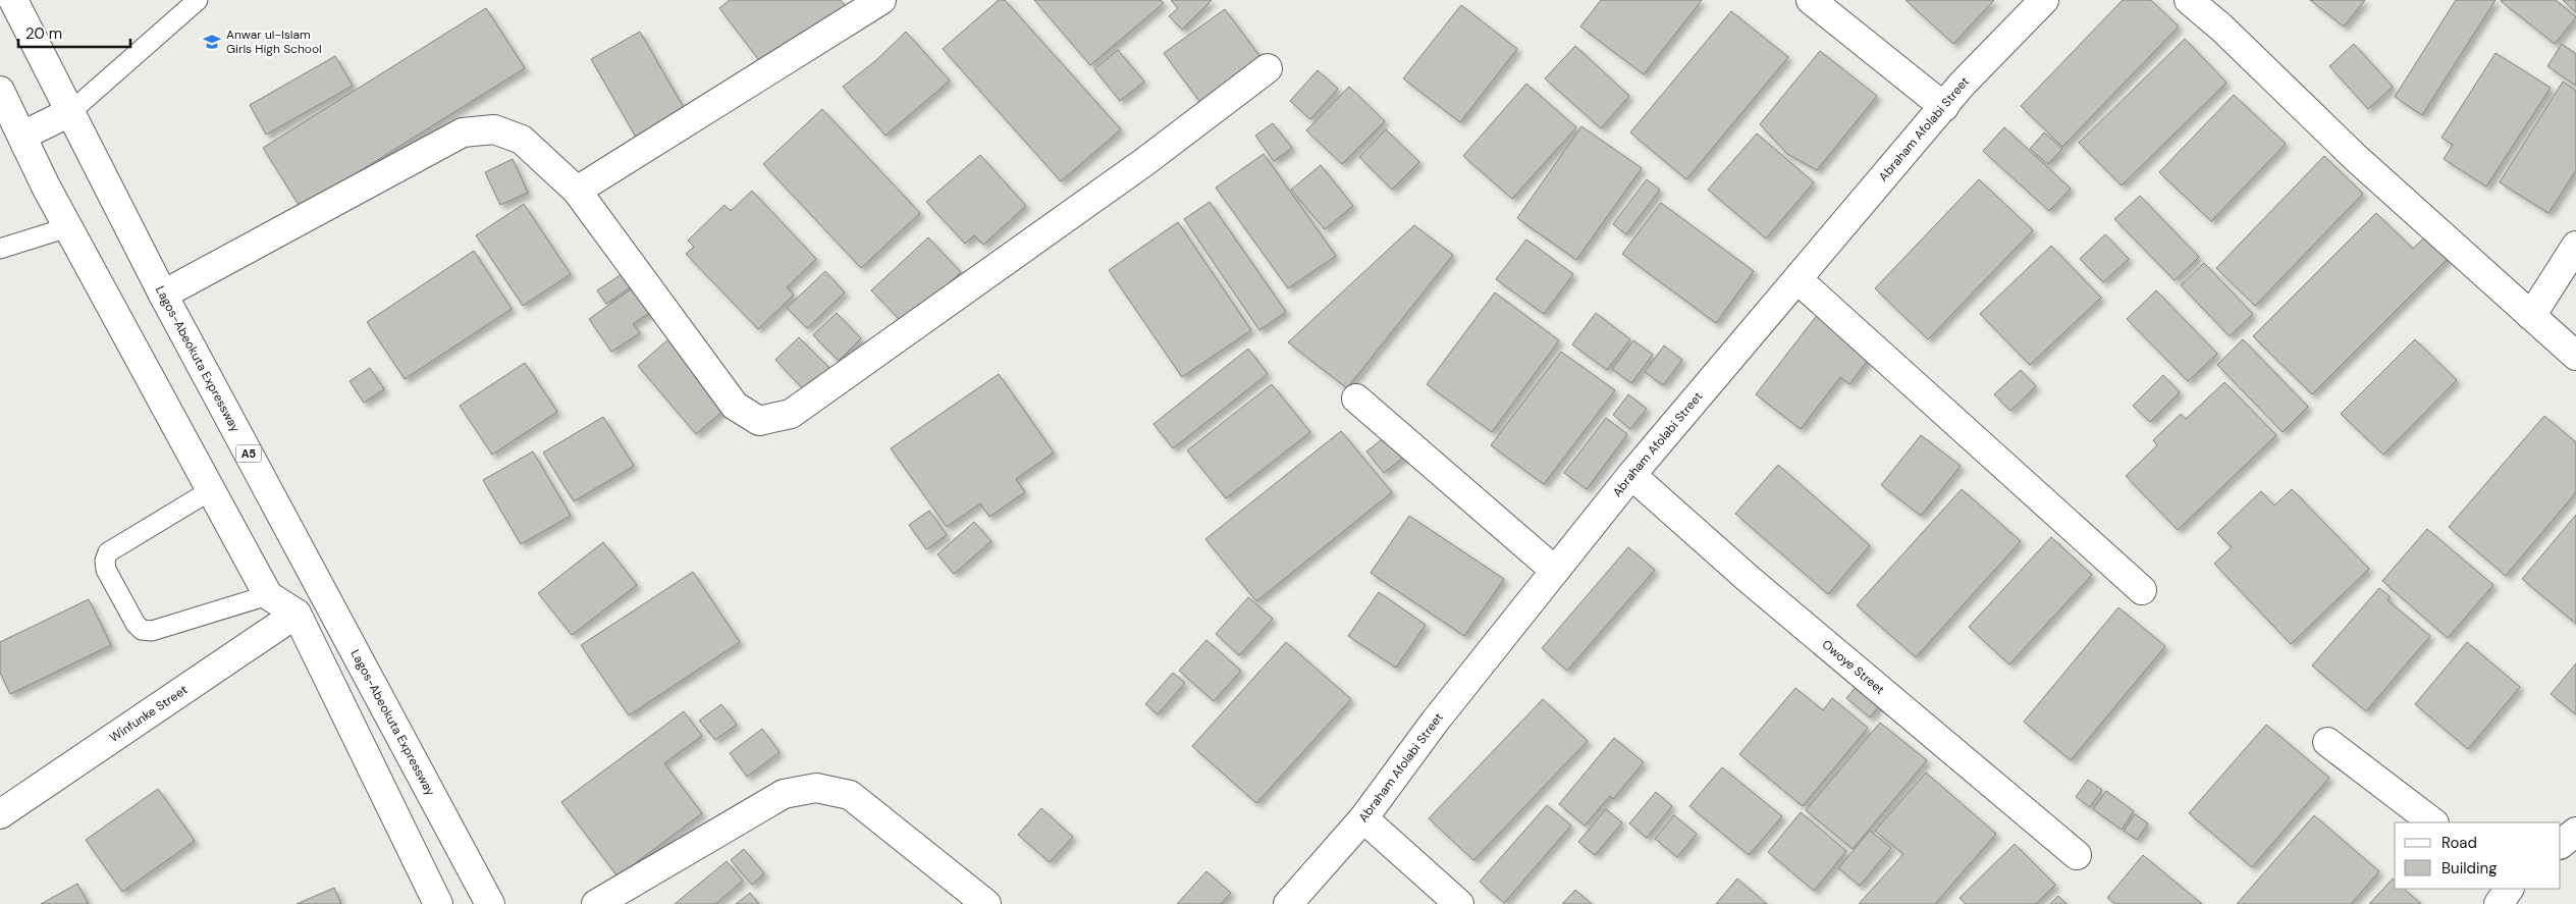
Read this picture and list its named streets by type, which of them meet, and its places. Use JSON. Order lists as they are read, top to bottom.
{
  "streets": {
    "main road": [
      "Abraham Afolabi Street",
      "Lagos-Abeokuta Expressway",
      "A5",
      "Owoye Street",
      "Winfunke Street"
    ]
  },
  "crossings": [
    ["Abraham Afolabi Street", "Owoye Street"]
  ],
  "places": {
    "school or university": ["Anwar ul-Islam Girls High School"]
  },
  "legend": ["Road", "Building"],
  "scale_bar": "20 m"
}
